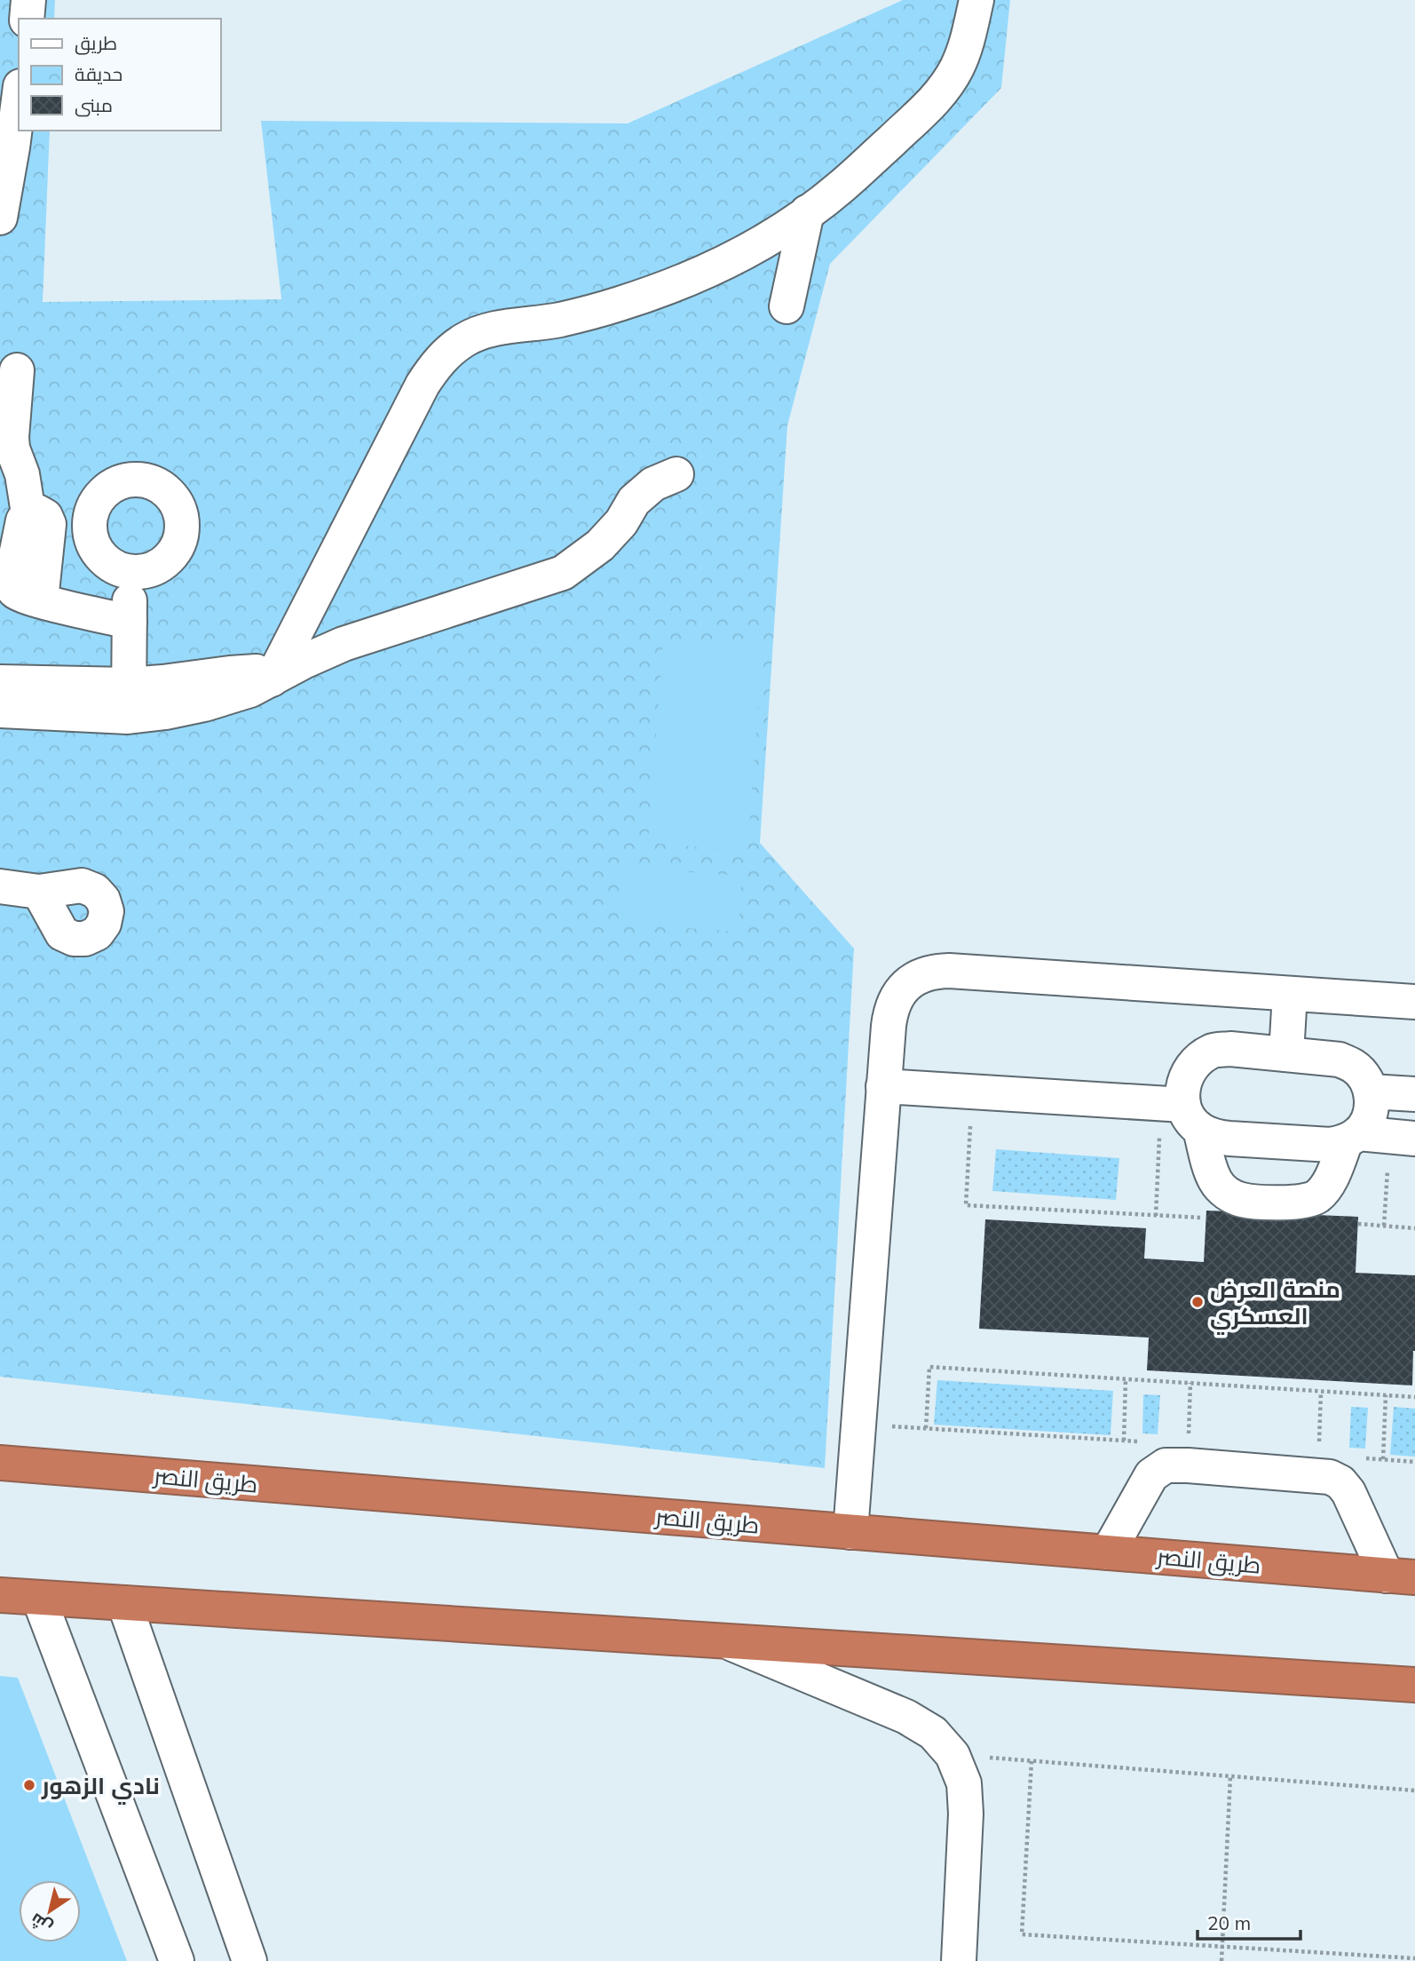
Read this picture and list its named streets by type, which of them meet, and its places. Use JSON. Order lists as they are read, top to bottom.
{
  "streets": {
    "highway": ["طريق النصر"]
  },
  "places": ["منصة العرض العسكري", "نادي الزهور"],
  "legend": ["طريق", "حديقة", "مبنى"],
  "scale_bar": "20 m",
  "north": "bottom left"
}
